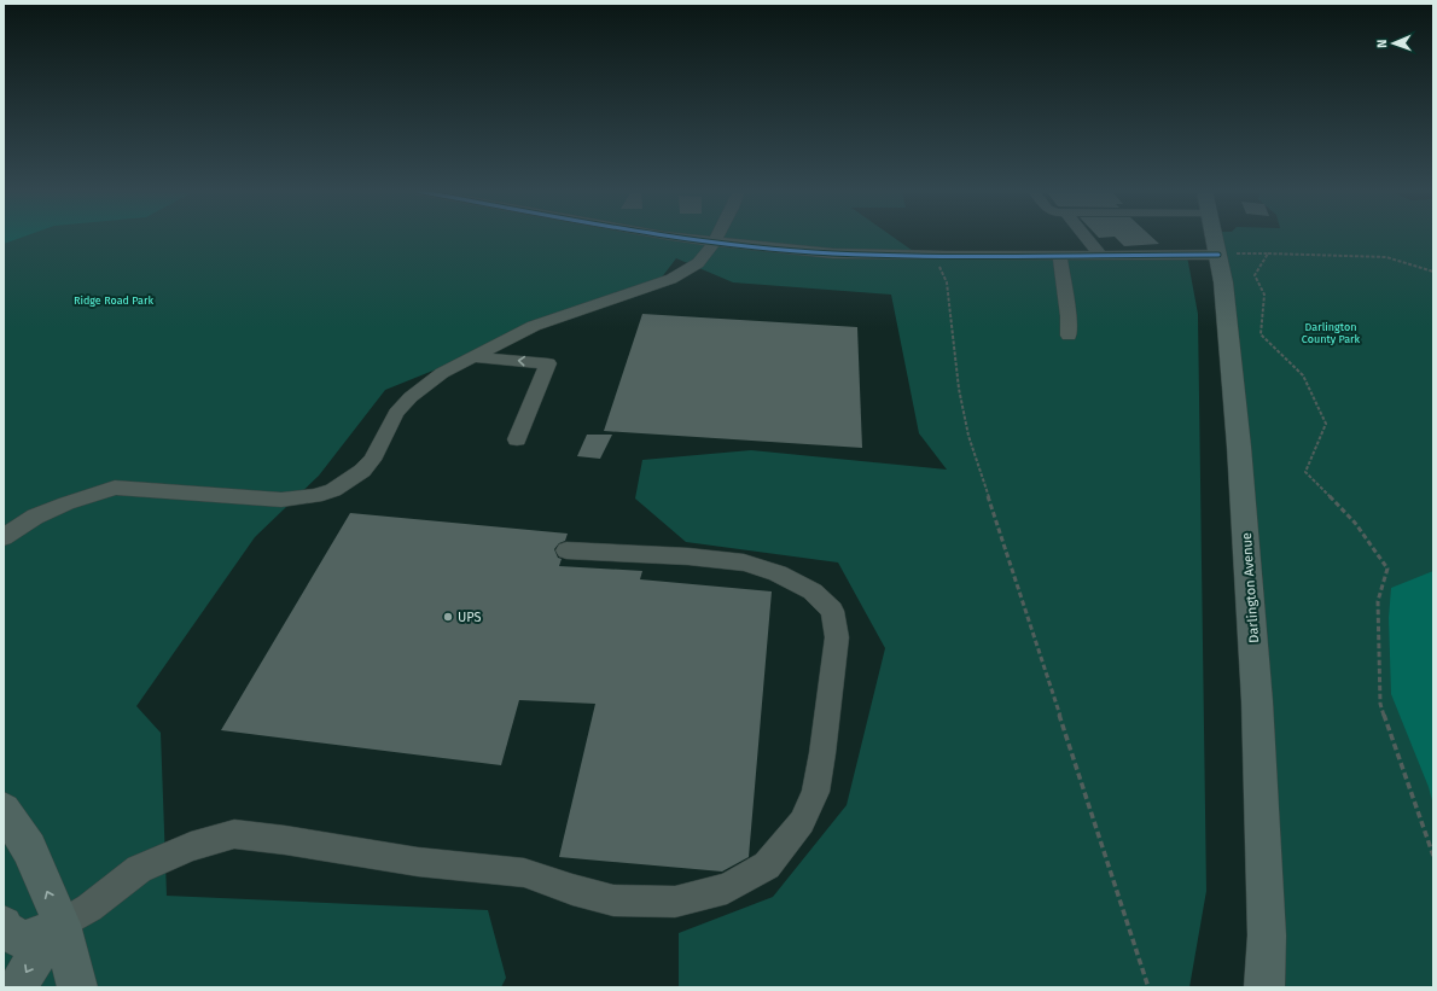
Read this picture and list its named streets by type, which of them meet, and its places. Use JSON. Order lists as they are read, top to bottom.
{
  "streets": {
    "main road": ["Darlington Avenue"]
  },
  "parks": ["Ridge Road Park", "Darlington County Park"],
  "places": ["UPS"],
  "north": "left"
}
